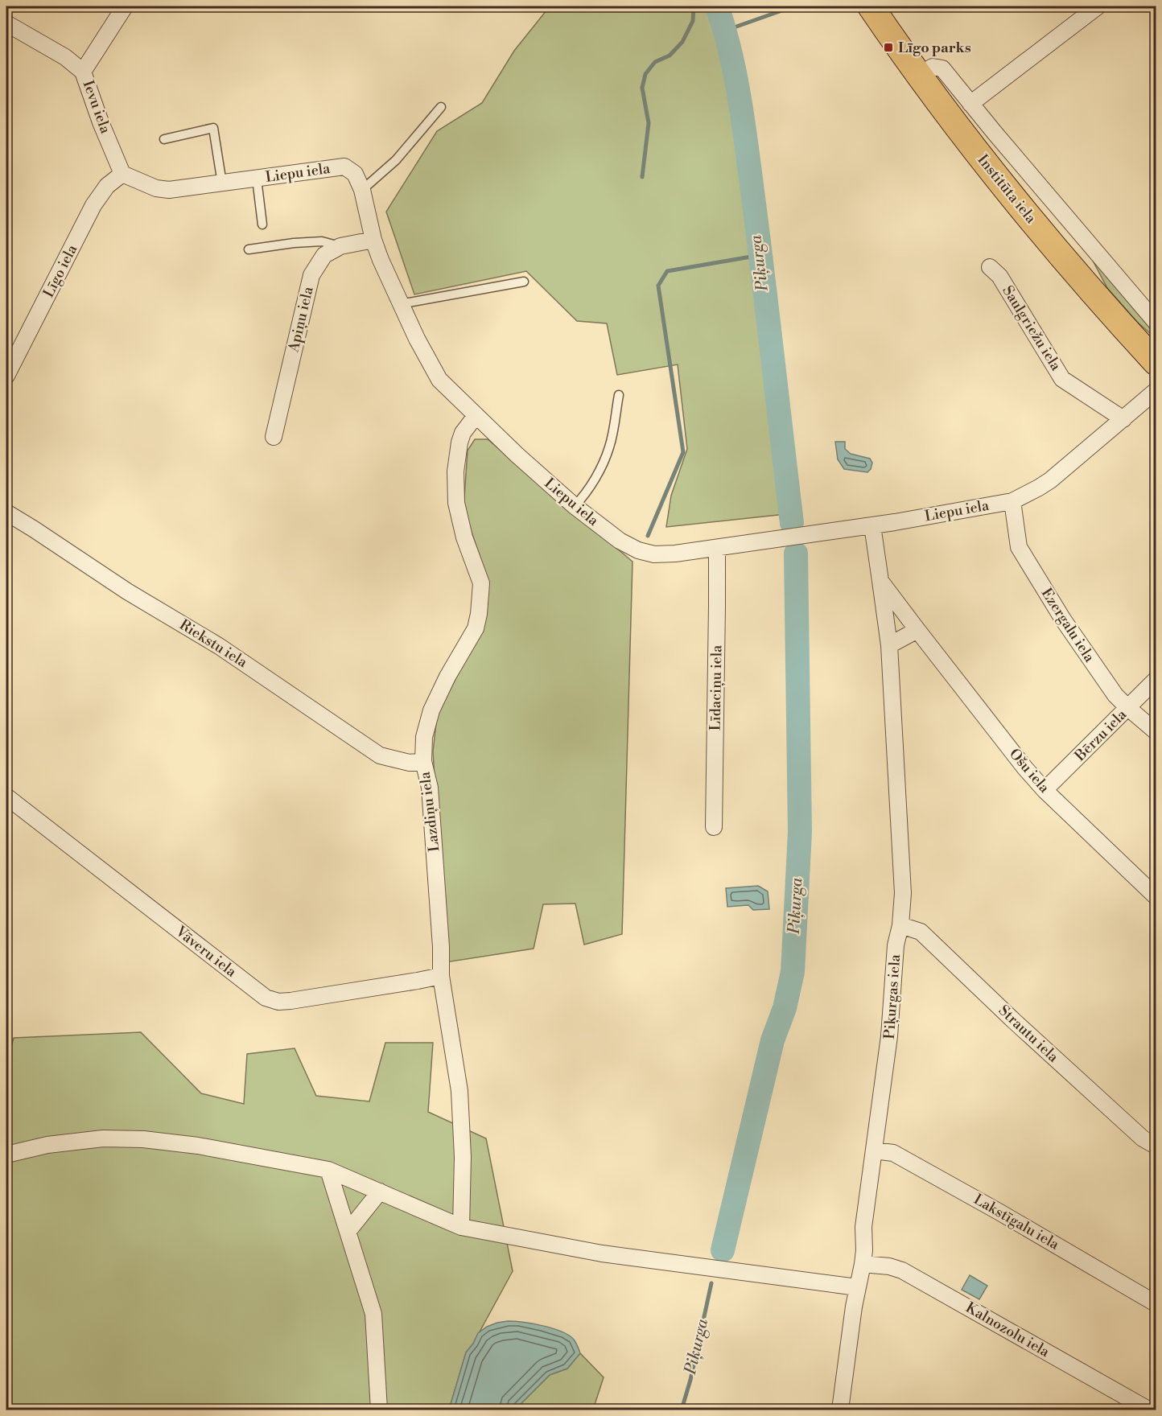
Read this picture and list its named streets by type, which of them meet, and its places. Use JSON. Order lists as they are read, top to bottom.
{
  "streets": {
    "main road": ["Institūta iela"],
    "street": [
      "Ievu iela",
      "Liepu iela",
      "Līgo iela",
      "Apiņu iela",
      "Saulgriežu iela",
      "Ezergalu iela",
      "Riekstu iela",
      "Līdaciņu iela",
      "Bērzu iela",
      "Ošu iela",
      "Lazdiņu iela",
      "Vāveru iela",
      "Piķurgas iela",
      "Strautu iela",
      "Lakstīgalu iela",
      "Kalnozolu iela"
    ]
  },
  "crossings": [
    ["Ievu iela", "Liepu iela"],
    ["Ievu iela", "Līgo iela"],
    ["Liepu iela", "Līgo iela"],
    ["Liepu iela", "Apiņu iela"],
    ["Liepu iela", "Saulgriežu iela"],
    ["Liepu iela", "Ezergalu iela"],
    ["Liepu iela", "Līdaciņu iela"],
    ["Liepu iela", "Ošu iela"],
    ["Liepu iela", "Lazdiņu iela"],
    ["Ezergalu iela", "Bērzu iela"],
    ["Riekstu iela", "Lazdiņu iela"],
    ["Bērzu iela", "Ošu iela"],
    ["Ošu iela", "Piķurgas iela"],
    ["Lazdiņu iela", "Vāveru iela"],
    ["Piķurgas iela", "Strautu iela"],
    ["Piķurgas iela", "Lakstīgalu iela"],
    ["Piķurgas iela", "Kalnozolu iela"]
  ],
  "water": ["Piķurga"],
  "places": {
    "transit": ["Līgo parks"]
  }
}
